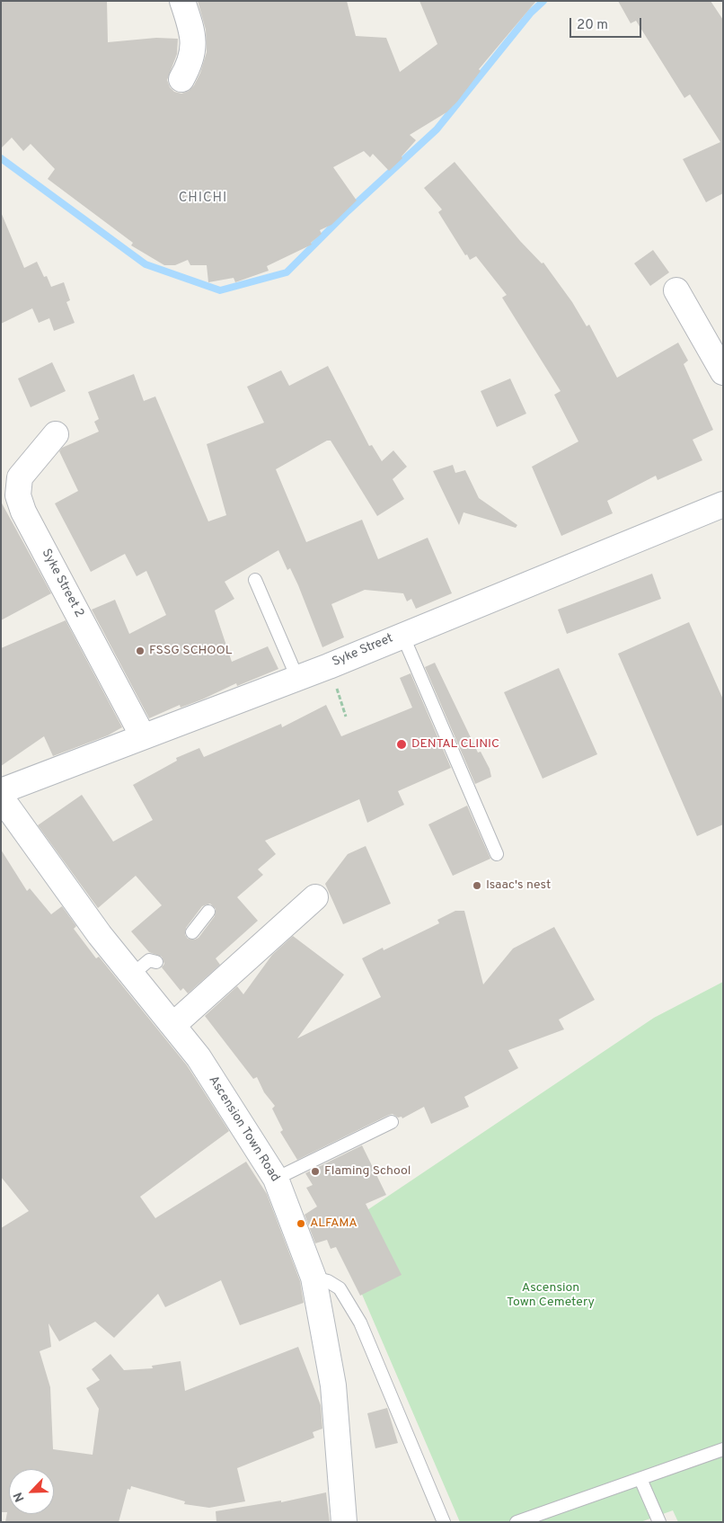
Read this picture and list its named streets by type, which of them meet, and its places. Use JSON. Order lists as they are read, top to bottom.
{
  "streets": {
    "main road": ["Syke Street 2", "Syke Street", "Ascension Town Road"]
  },
  "crossings": [
    ["Syke Street 2", "Syke Street"]
  ],
  "districts": ["CHICHI"],
  "parks": ["Ascension Town Cemetery"],
  "places": [
    "FSSG SCHOOL",
    "DENTAL CLINIC",
    "Isaac's nest",
    "Flaming School",
    "ALFAMA"
  ],
  "scale_bar": "20 m",
  "north": "bottom left"
}
